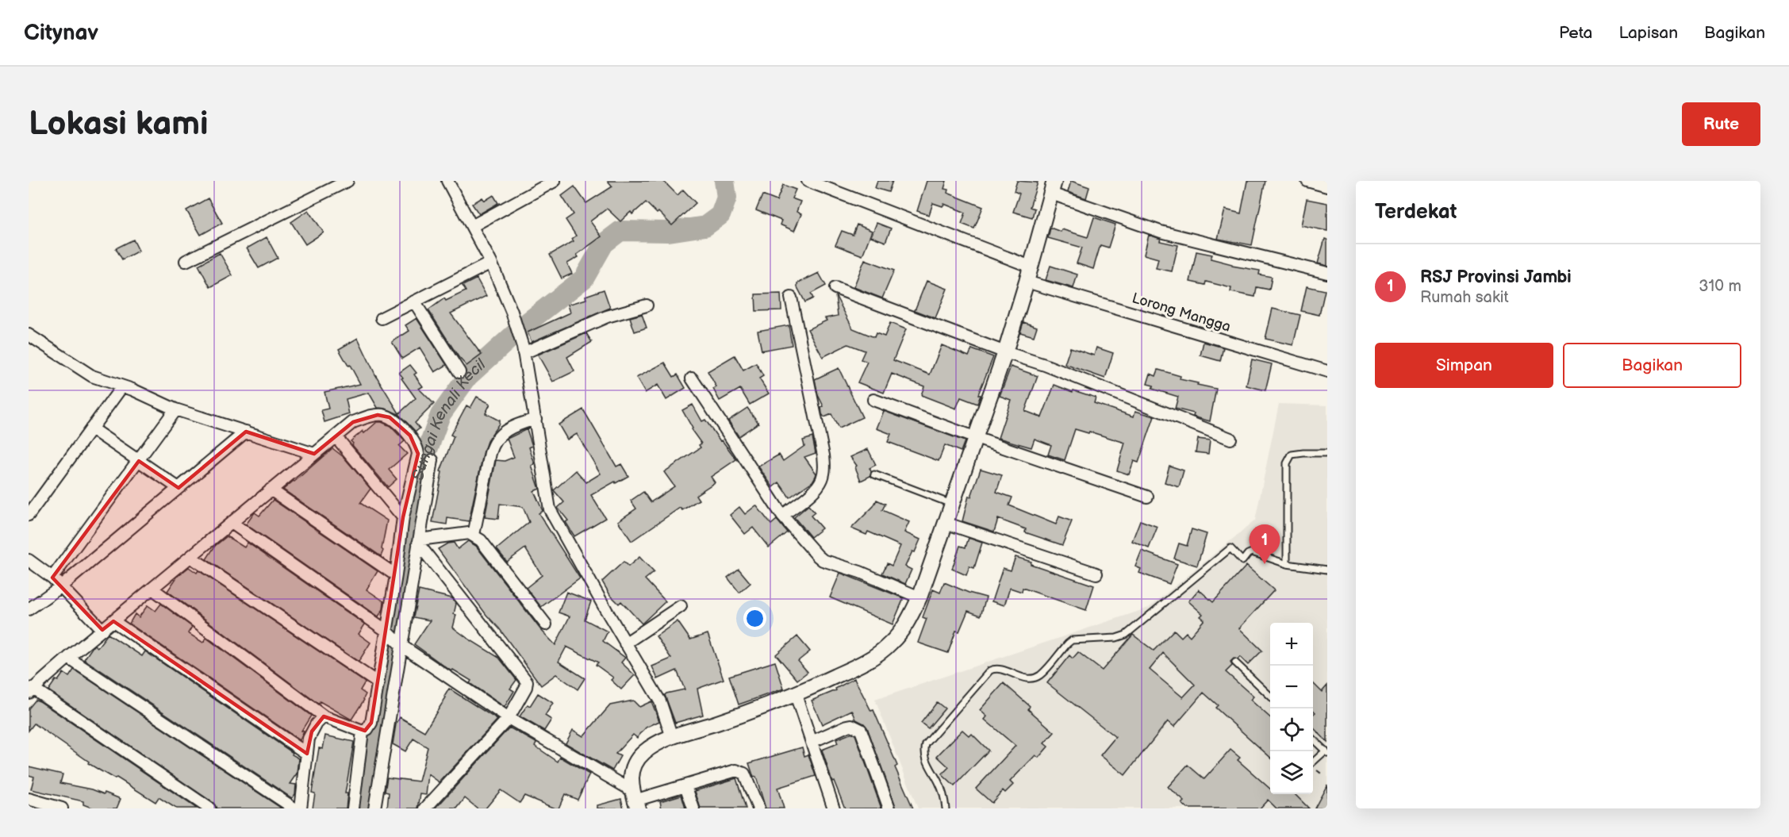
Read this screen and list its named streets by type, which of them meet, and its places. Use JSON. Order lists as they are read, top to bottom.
{
  "streets": {
    "street": ["Lorong Mangga"]
  },
  "water": ["Sungai Kenali Kecil"],
  "page": {
    "header": "Citynav",
    "nav": ["Peta", "Lapisan", "Bagikan"],
    "buttons": [
      "Rute",
      ["Simpan", "Bagikan"]
    ],
    "title": "Lokasi kami",
    "heading": "Terdekat",
    "list": [
      {
        "mark": "1",
        "name": "RSJ Provinsi Jambi",
        "note": "Rumah sakit",
        "value": "310 m"
      }
    ],
    "pins": "1",
    "map_buttons": ["+", "−"]
  }
}
